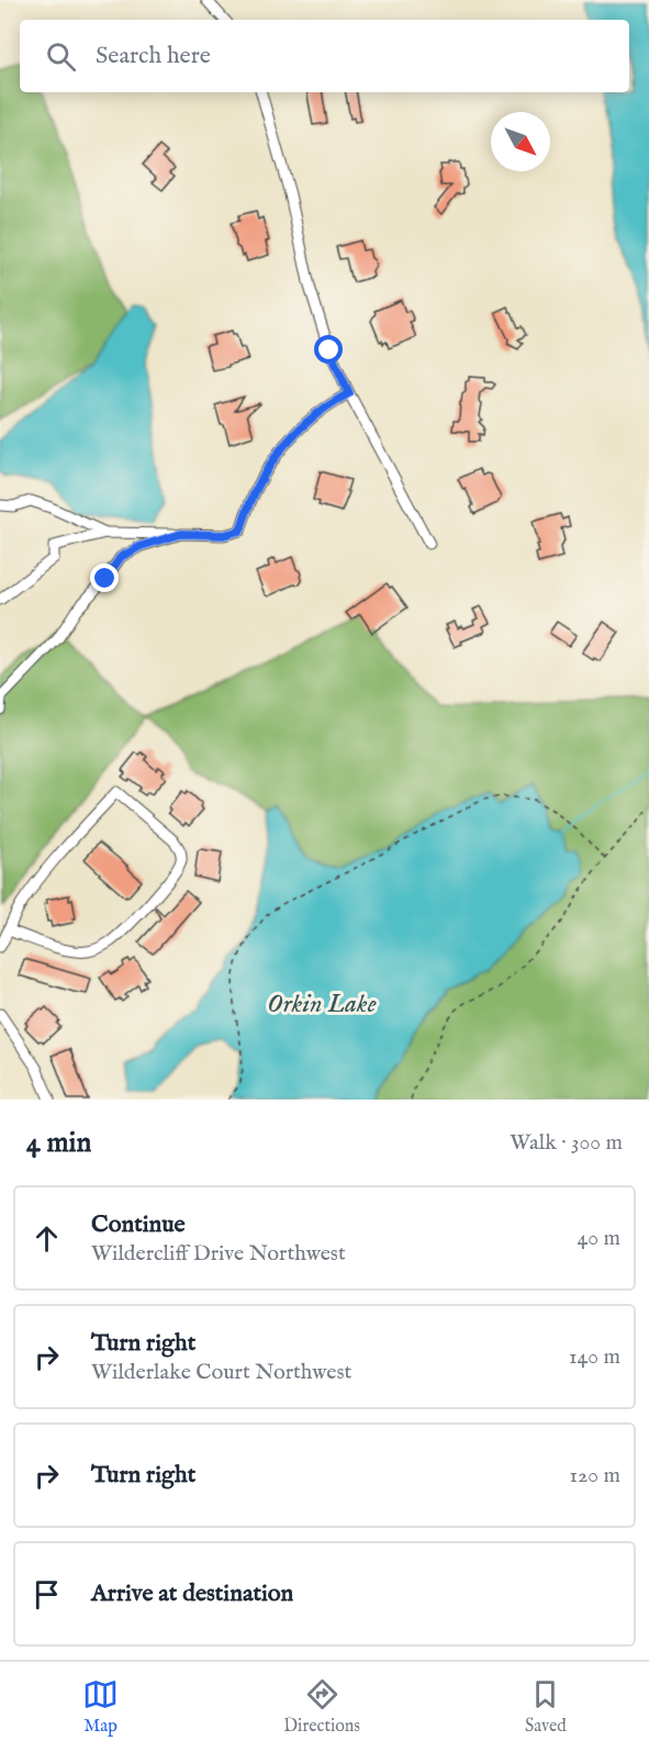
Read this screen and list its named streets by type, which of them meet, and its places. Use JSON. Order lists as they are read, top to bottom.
{
  "water": ["Orkin Lake"],
  "north": "bottom right",
  "page": {
    "search": "Search here",
    "heading": ["4 min", "Walk · 300 m"],
    "list": [
      ["Continue", "Wildercliff Drive Northwest", "40 m"],
      ["Turn right", "Wilderlake Court Northwest", "140 m"],
      ["Turn right", "120 m"],
      "Arrive at destination"
    ],
    "nav": ["Map", "Directions", "Saved"]
  }
}
